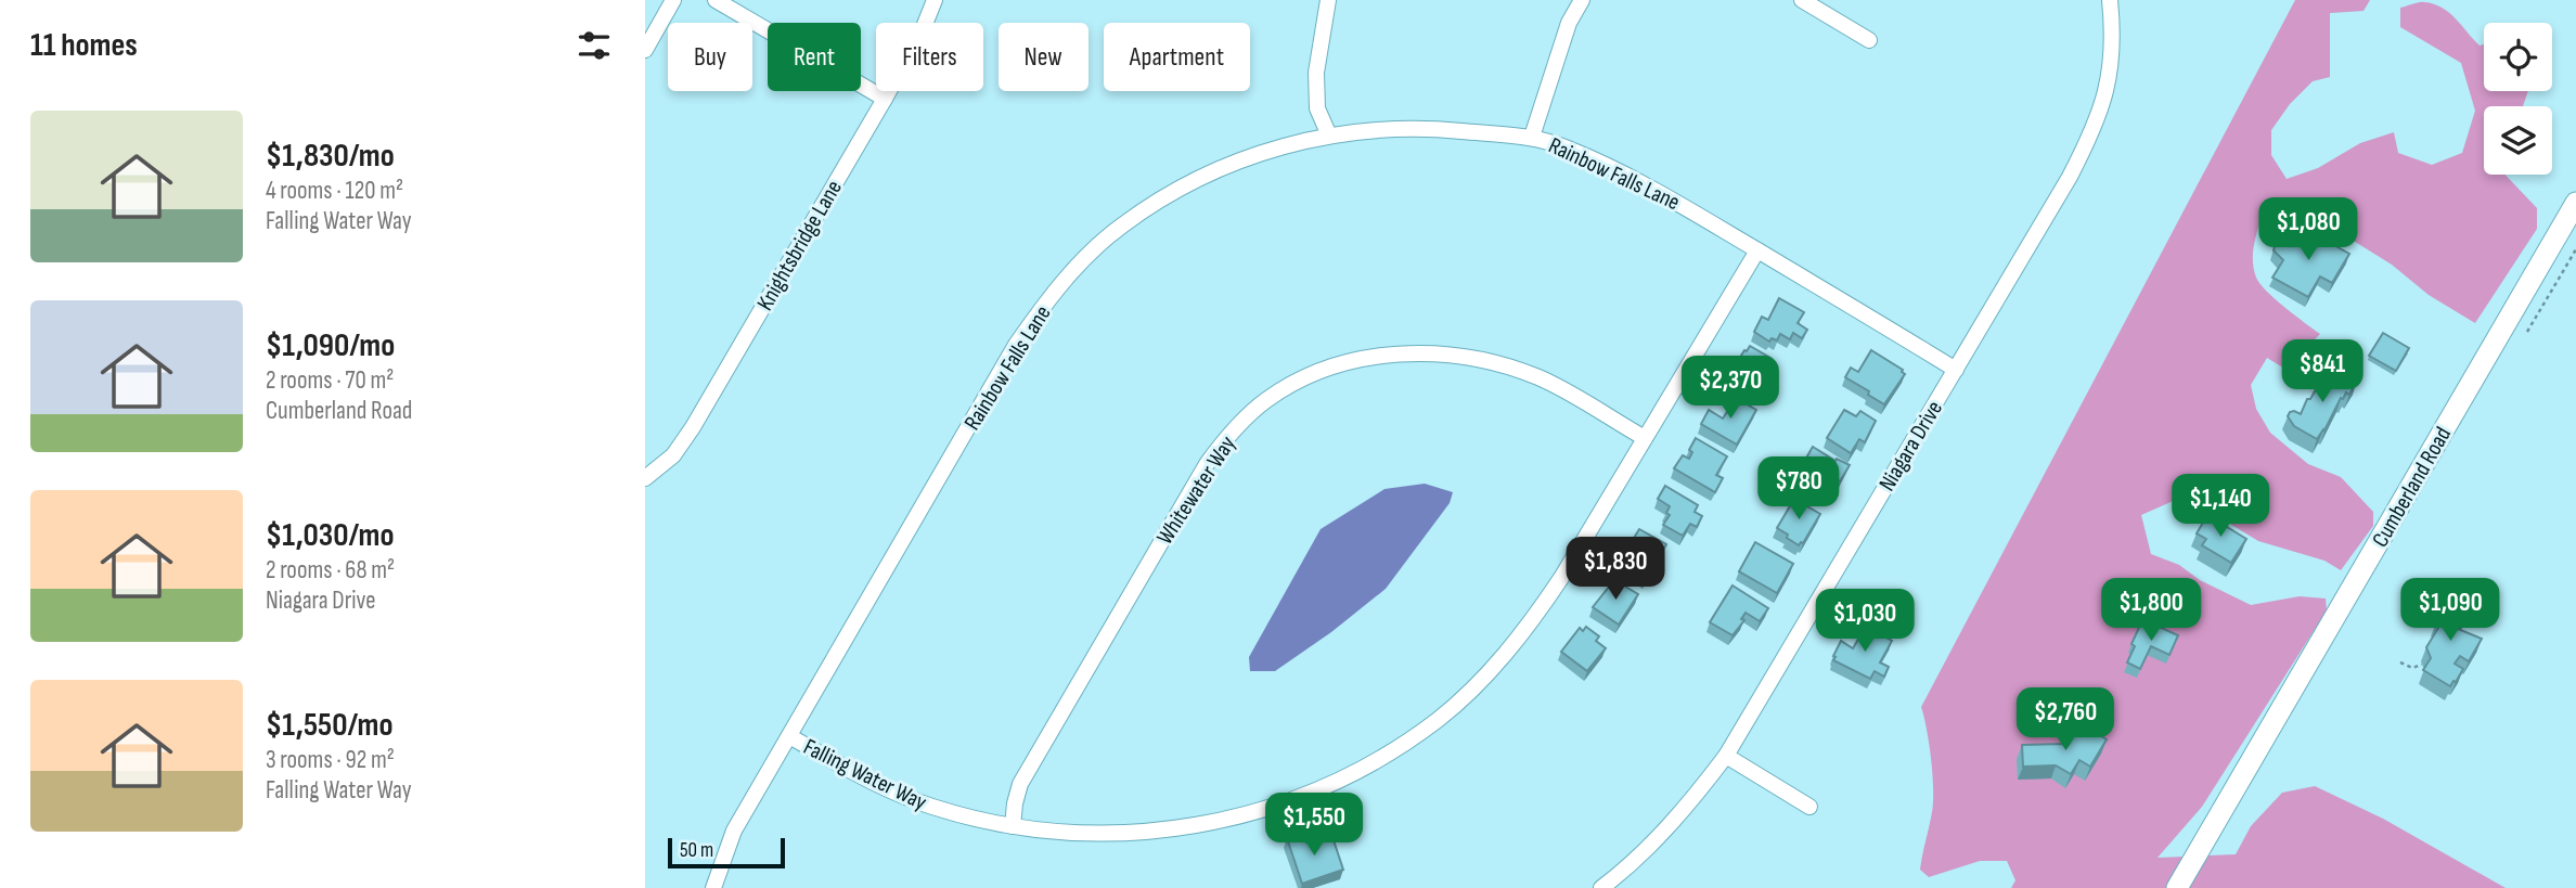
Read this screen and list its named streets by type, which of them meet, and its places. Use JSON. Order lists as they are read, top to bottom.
{
  "streets": {
    "main road": ["Cumberland Road"],
    "street": [
      "Rainbow Falls Lane",
      "Knightsbridge Lane",
      "Niagara Drive",
      "Whitewater Way",
      "Falling Water Way"
    ]
  },
  "crossings": [
    ["Rainbow Falls Lane", "Niagara Drive"],
    ["Rainbow Falls Lane", "Falling Water Way"],
    ["Whitewater Way", "Falling Water Way"]
  ],
  "scale_bar": "50 m",
  "page": {
    "heading": "11 homes",
    "chip": [
      "Buy",
      "Rent",
      "Filters",
      "New",
      "Apartment"
    ],
    "list": [
      {
        "name": "$1,830/mo",
        "note": "4 rooms · 120 m² · Falling Water Way"
      },
      {
        "name": "$1,090/mo",
        "note": "2 rooms · 70 m² · Cumberland Road"
      },
      {
        "name": "$1,030/mo",
        "note": "2 rooms · 68 m² · Niagara Drive"
      },
      {
        "name": "$1,550/mo",
        "note": "3 rooms · 92 m² · Falling Water Way"
      }
    ],
    "price": [
      "$1,080",
      "$841",
      "$2,370",
      "$780",
      "$1,140",
      "$1,830",
      "$1,800",
      "$1,090",
      "$1,030",
      "$2,760",
      "$1,550"
    ],
    "scale": "50 m"
  }
}
